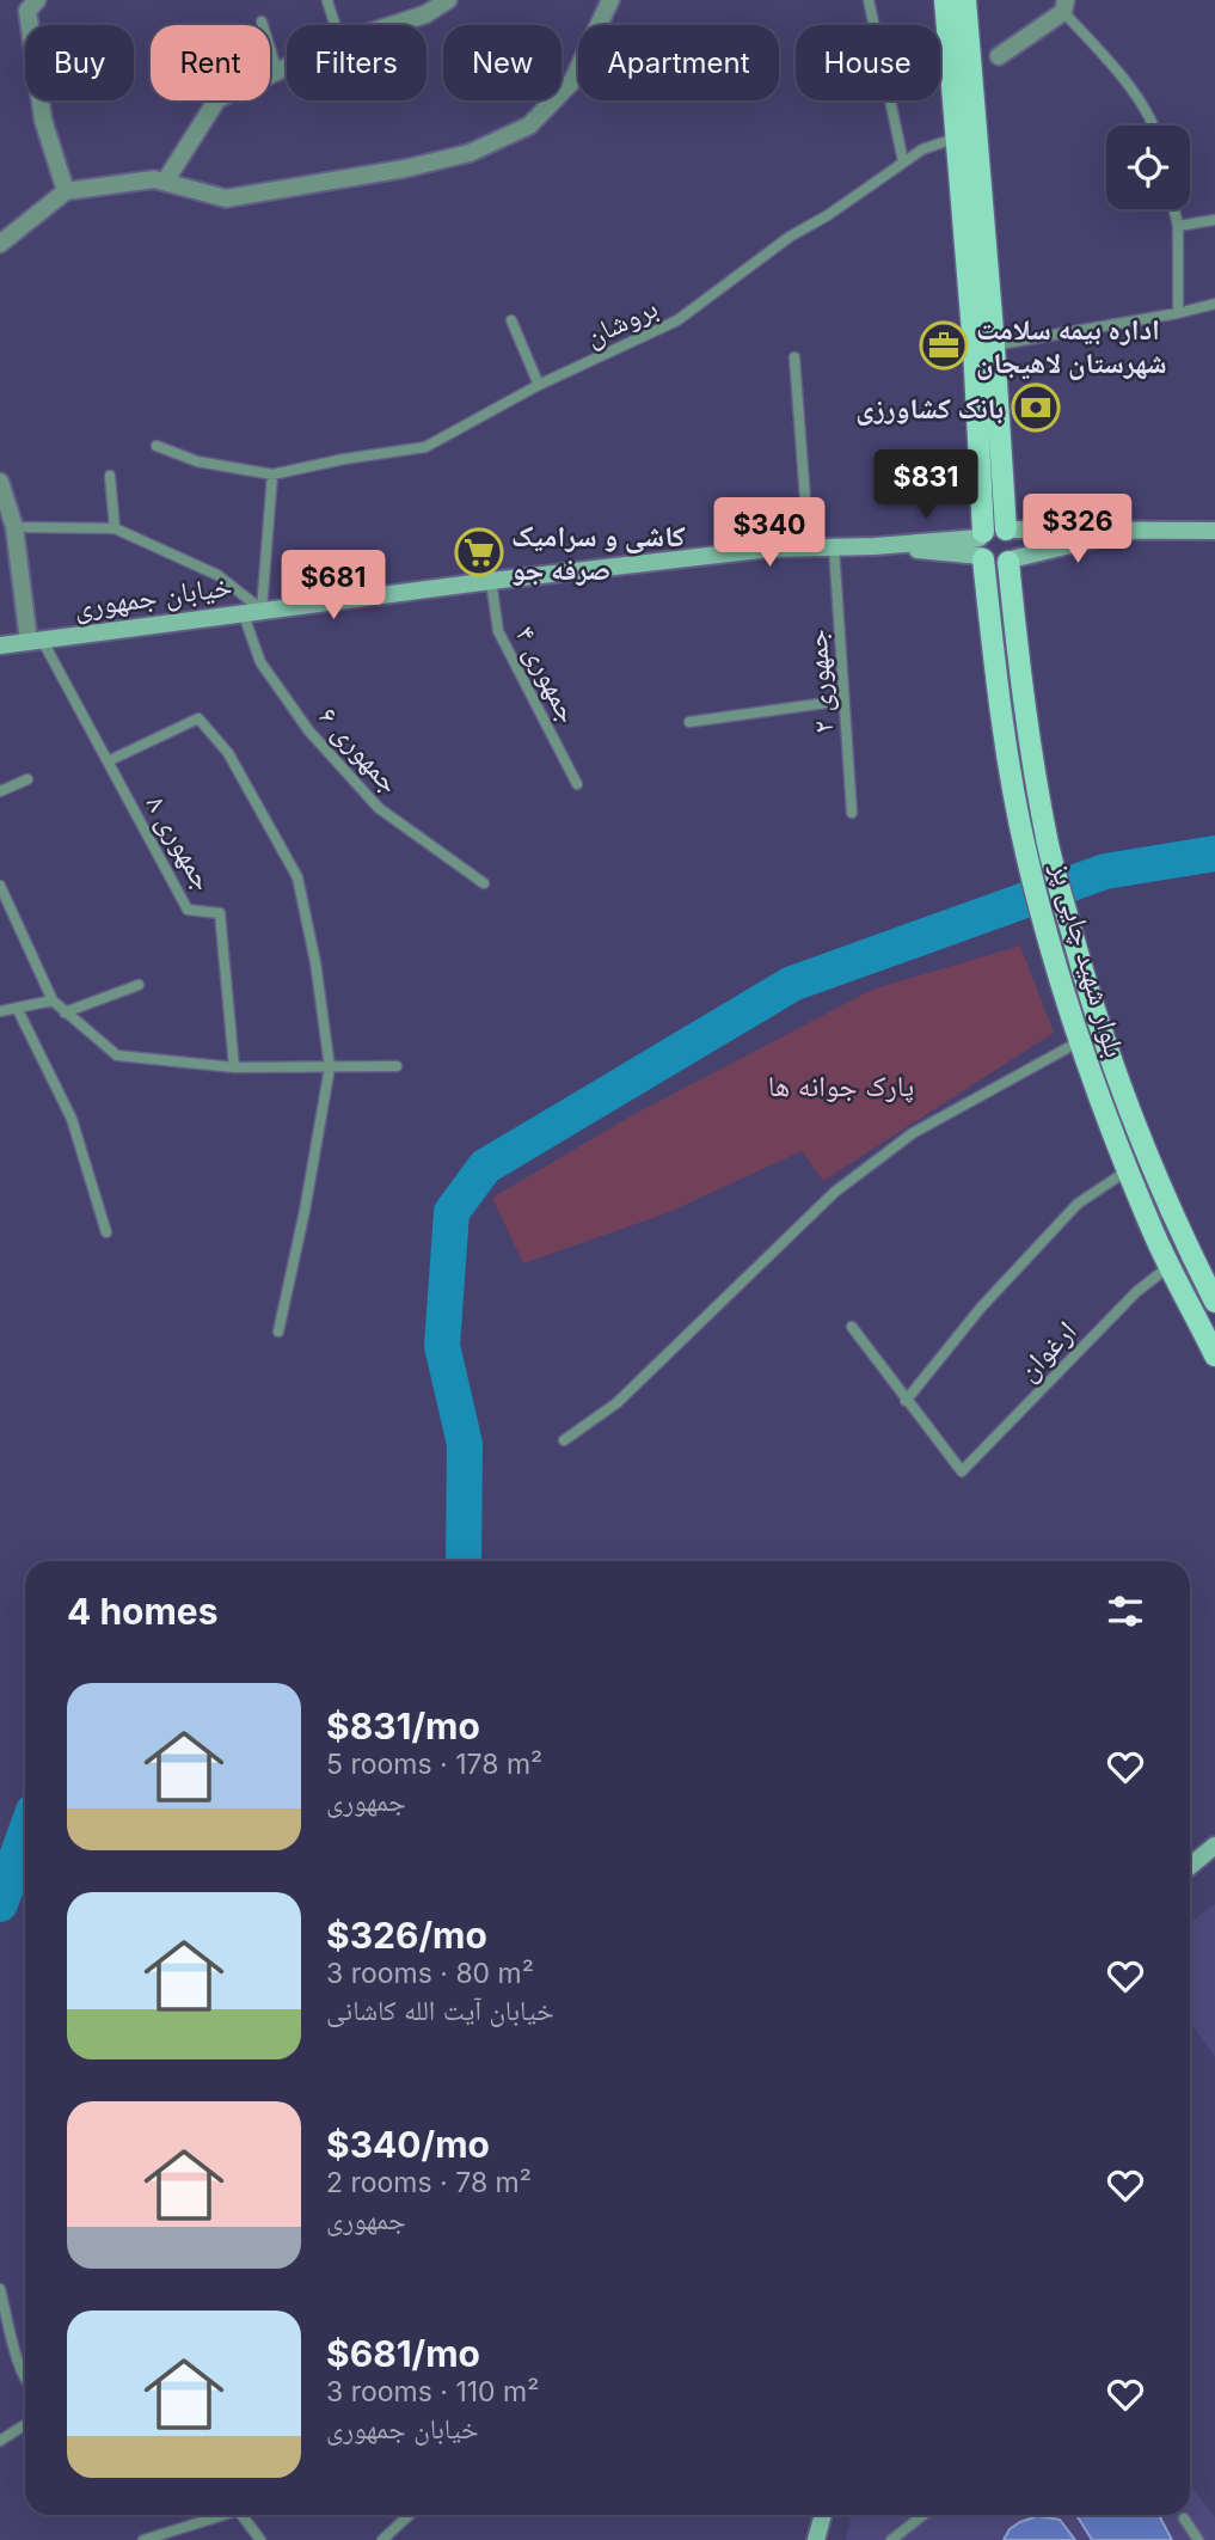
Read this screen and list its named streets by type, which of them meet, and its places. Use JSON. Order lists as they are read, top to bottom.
{
  "streets": {
    "main road": ["خیابان جمهوری", "بلوار شهید چایی پز"],
    "lane": [
      "بروشان",
      "جمهوری ۴",
      "جمهوری ۲",
      "جمهوری ۶",
      "جمهوری ۸",
      "ارغوان"
    ]
  },
  "crossings": [
    ["خیابان جمهوری", "جمهوری ۴"],
    ["خیابان جمهوری", "جمهوری ۲"],
    ["خیابان جمهوری", "جمهوری ۶"],
    ["خیابان جمهوری", "جمهوری ۸"],
    ["خیابان جمهوری", "بلوار شهید چایی پز"],
    ["بلوار شهید چایی پز", "ارغوان"]
  ],
  "parks": ["پارک جوانه ها"],
  "places": {
    "office": ["اداره بیمه سلامت شهرستان لاهیجان"],
    "bank": ["بانک کشاورزی"],
    "supermarket": ["کاشی و سرامیک صرفه جو"]
  },
  "page": {
    "chip": [
      "Buy",
      "Rent",
      "Filters",
      "New",
      "Apartment",
      "House"
    ],
    "price": [
      "$831",
      "$326",
      "$340",
      "$681"
    ],
    "heading": "4 homes",
    "list": [
      {
        "name": "$831/mo",
        "note": "5 rooms · 178 m² · جمهوری"
      },
      {
        "name": "$326/mo",
        "note": "3 rooms · 80 m² · خیابان آیت الله کاشانی"
      },
      {
        "name": "$340/mo",
        "note": "2 rooms · 78 m² · جمهوری"
      },
      {
        "name": "$681/mo",
        "note": "3 rooms · 110 m² · خیابان جمهوری"
      }
    ]
  }
}
